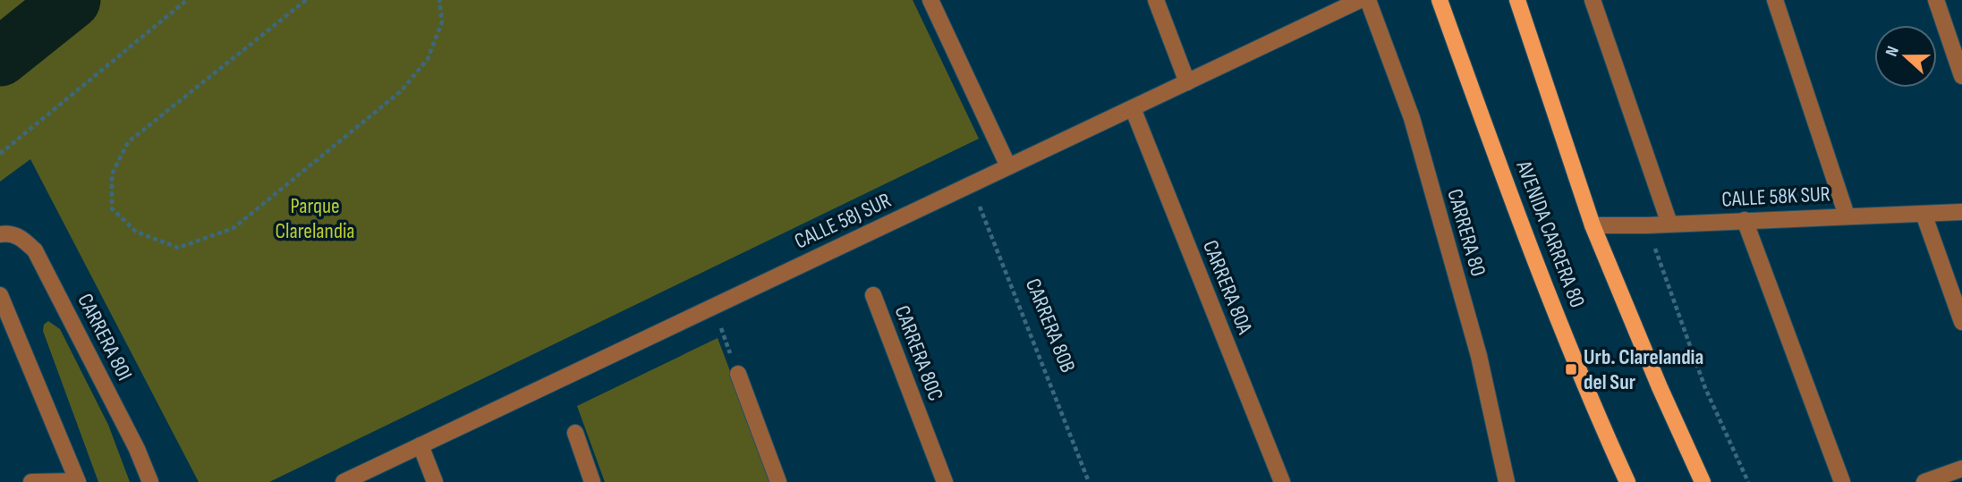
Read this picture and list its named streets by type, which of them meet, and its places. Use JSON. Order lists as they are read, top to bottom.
{
  "streets": {
    "main road": ["AVENIDA CARRERA 80"],
    "street": [
      "CALLE 58K SUR",
      "CALLE 58J SUR",
      "CARRERA 80",
      "CARRERA 80A",
      "CARRERA 80I",
      "CARRERA 80C"
    ],
    "path": ["CARRERA 80B"]
  },
  "crossings": [
    ["CALLE 58K SUR", "AVENIDA CARRERA 80"],
    ["CALLE 58J SUR", "CARRERA 80A"],
    ["CALLE 58J SUR", "CARRERA 80B"]
  ],
  "parks": ["Parque Clarelandia"],
  "places": {
    "transit": ["Urb. Clarelandia del Sur"]
  },
  "north": "left"
}
